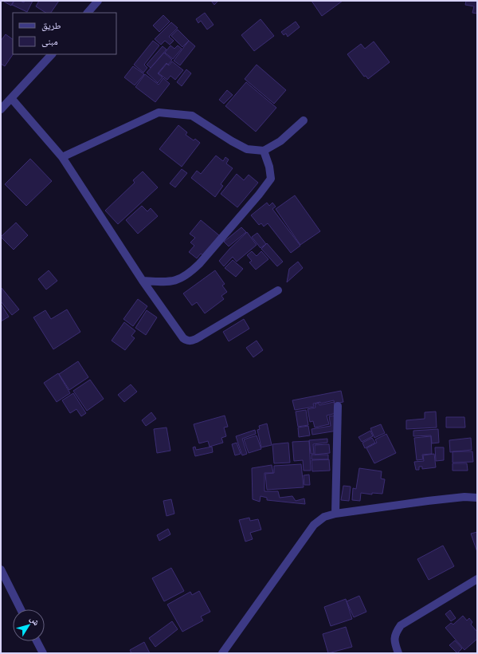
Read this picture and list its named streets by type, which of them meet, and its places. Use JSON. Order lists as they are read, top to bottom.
{
  "legend": ["طريق", "مبنى"],
  "north": "top right"
}
